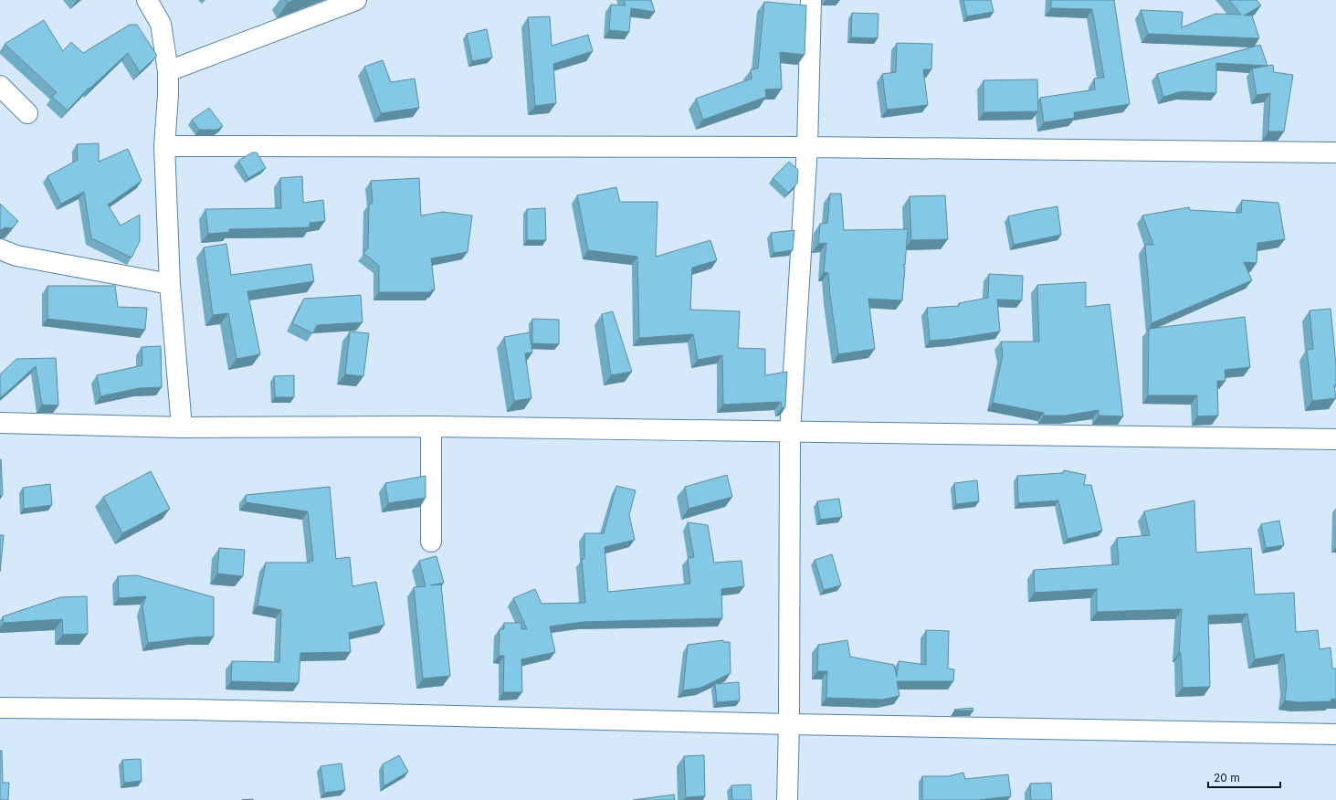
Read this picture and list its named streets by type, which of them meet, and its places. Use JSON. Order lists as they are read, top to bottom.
{
  "scale_bar": "20 m"
}
